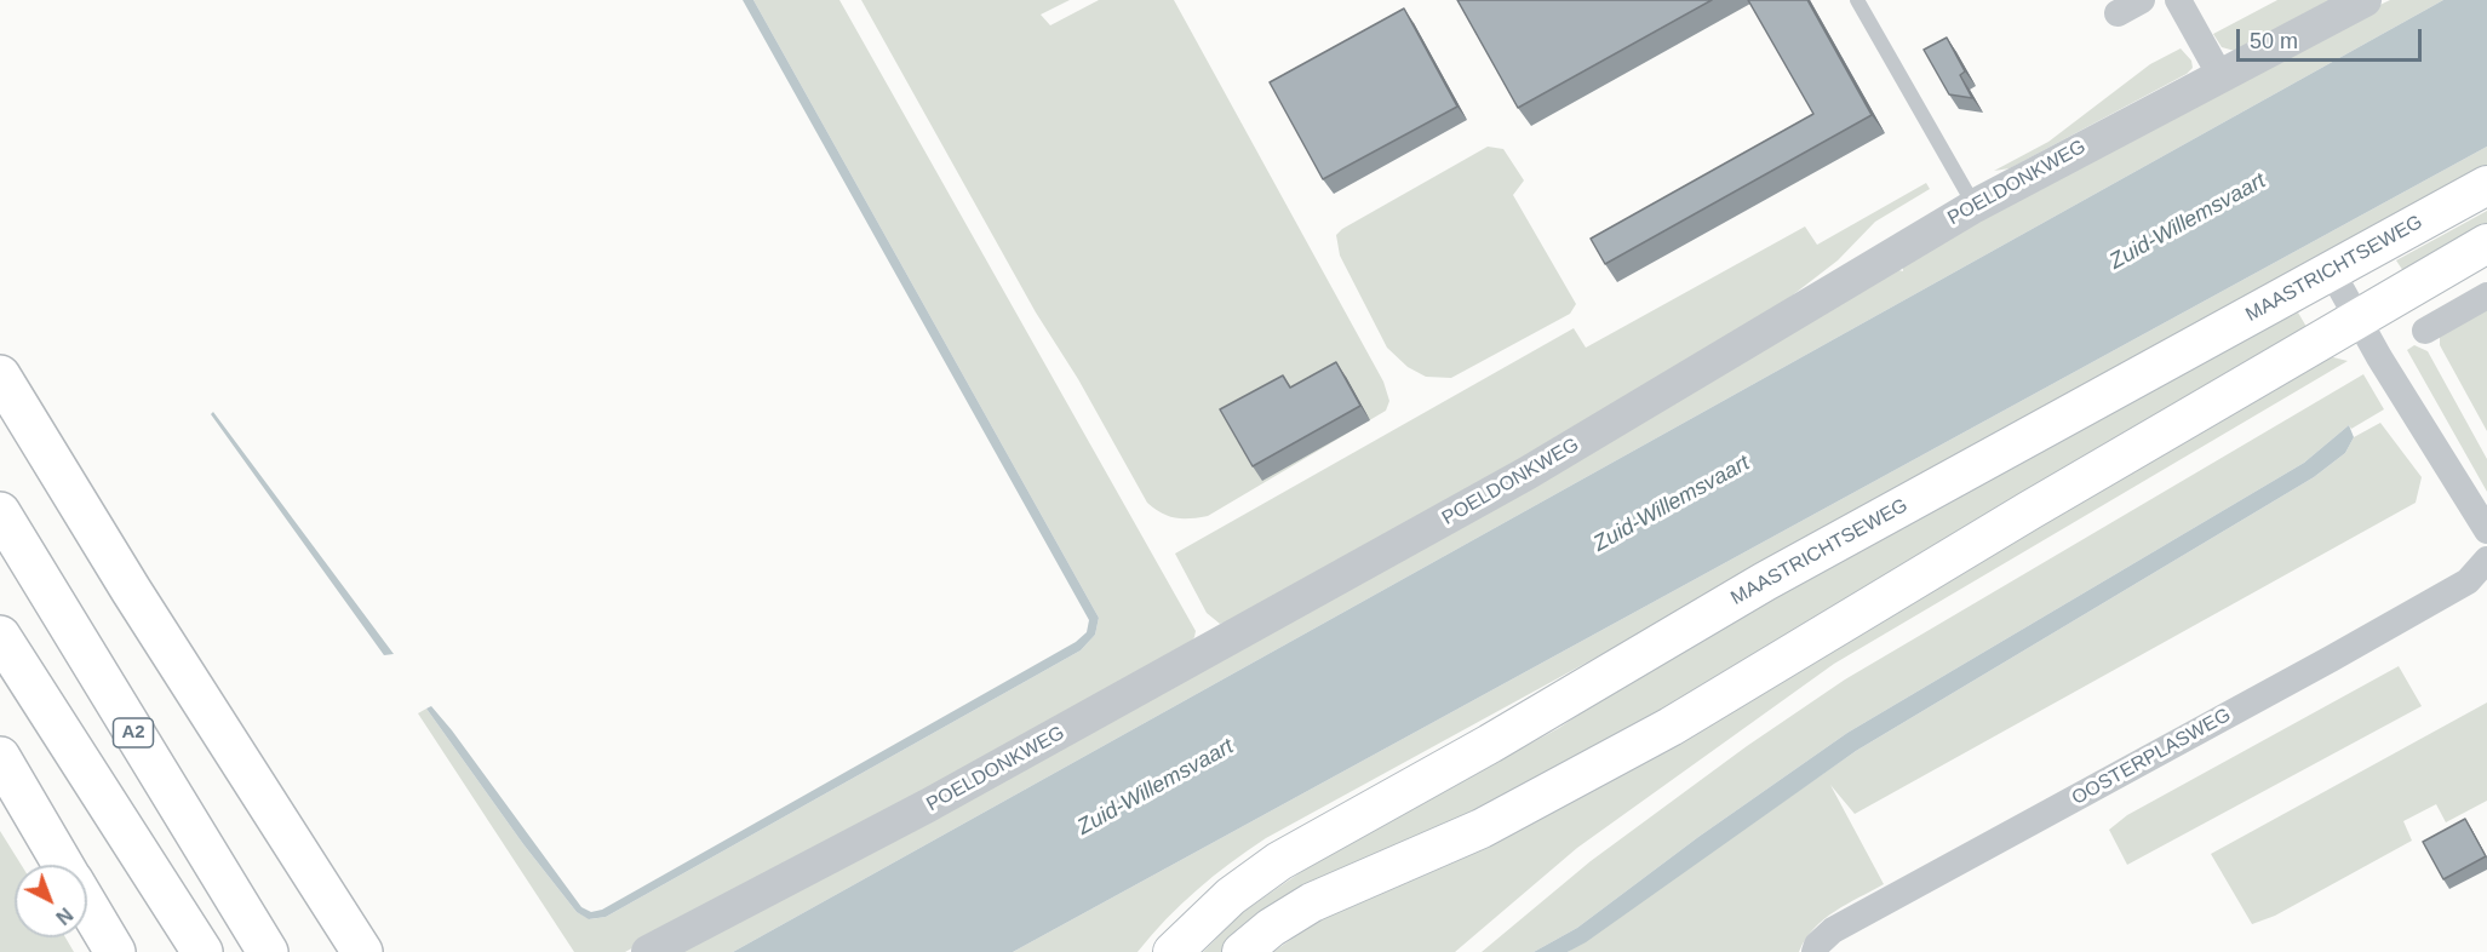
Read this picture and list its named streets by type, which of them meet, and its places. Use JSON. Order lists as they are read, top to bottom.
{
  "streets": {
    "highway": ["A2"],
    "main road": ["MAASTRICHTSEWEG"],
    "street": ["POELDONKWEG", "OOSTERPLASWEG"]
  },
  "water": ["Zuid-Willemsvaart"],
  "scale_bar": "50 m",
  "north": "bottom right"
}
